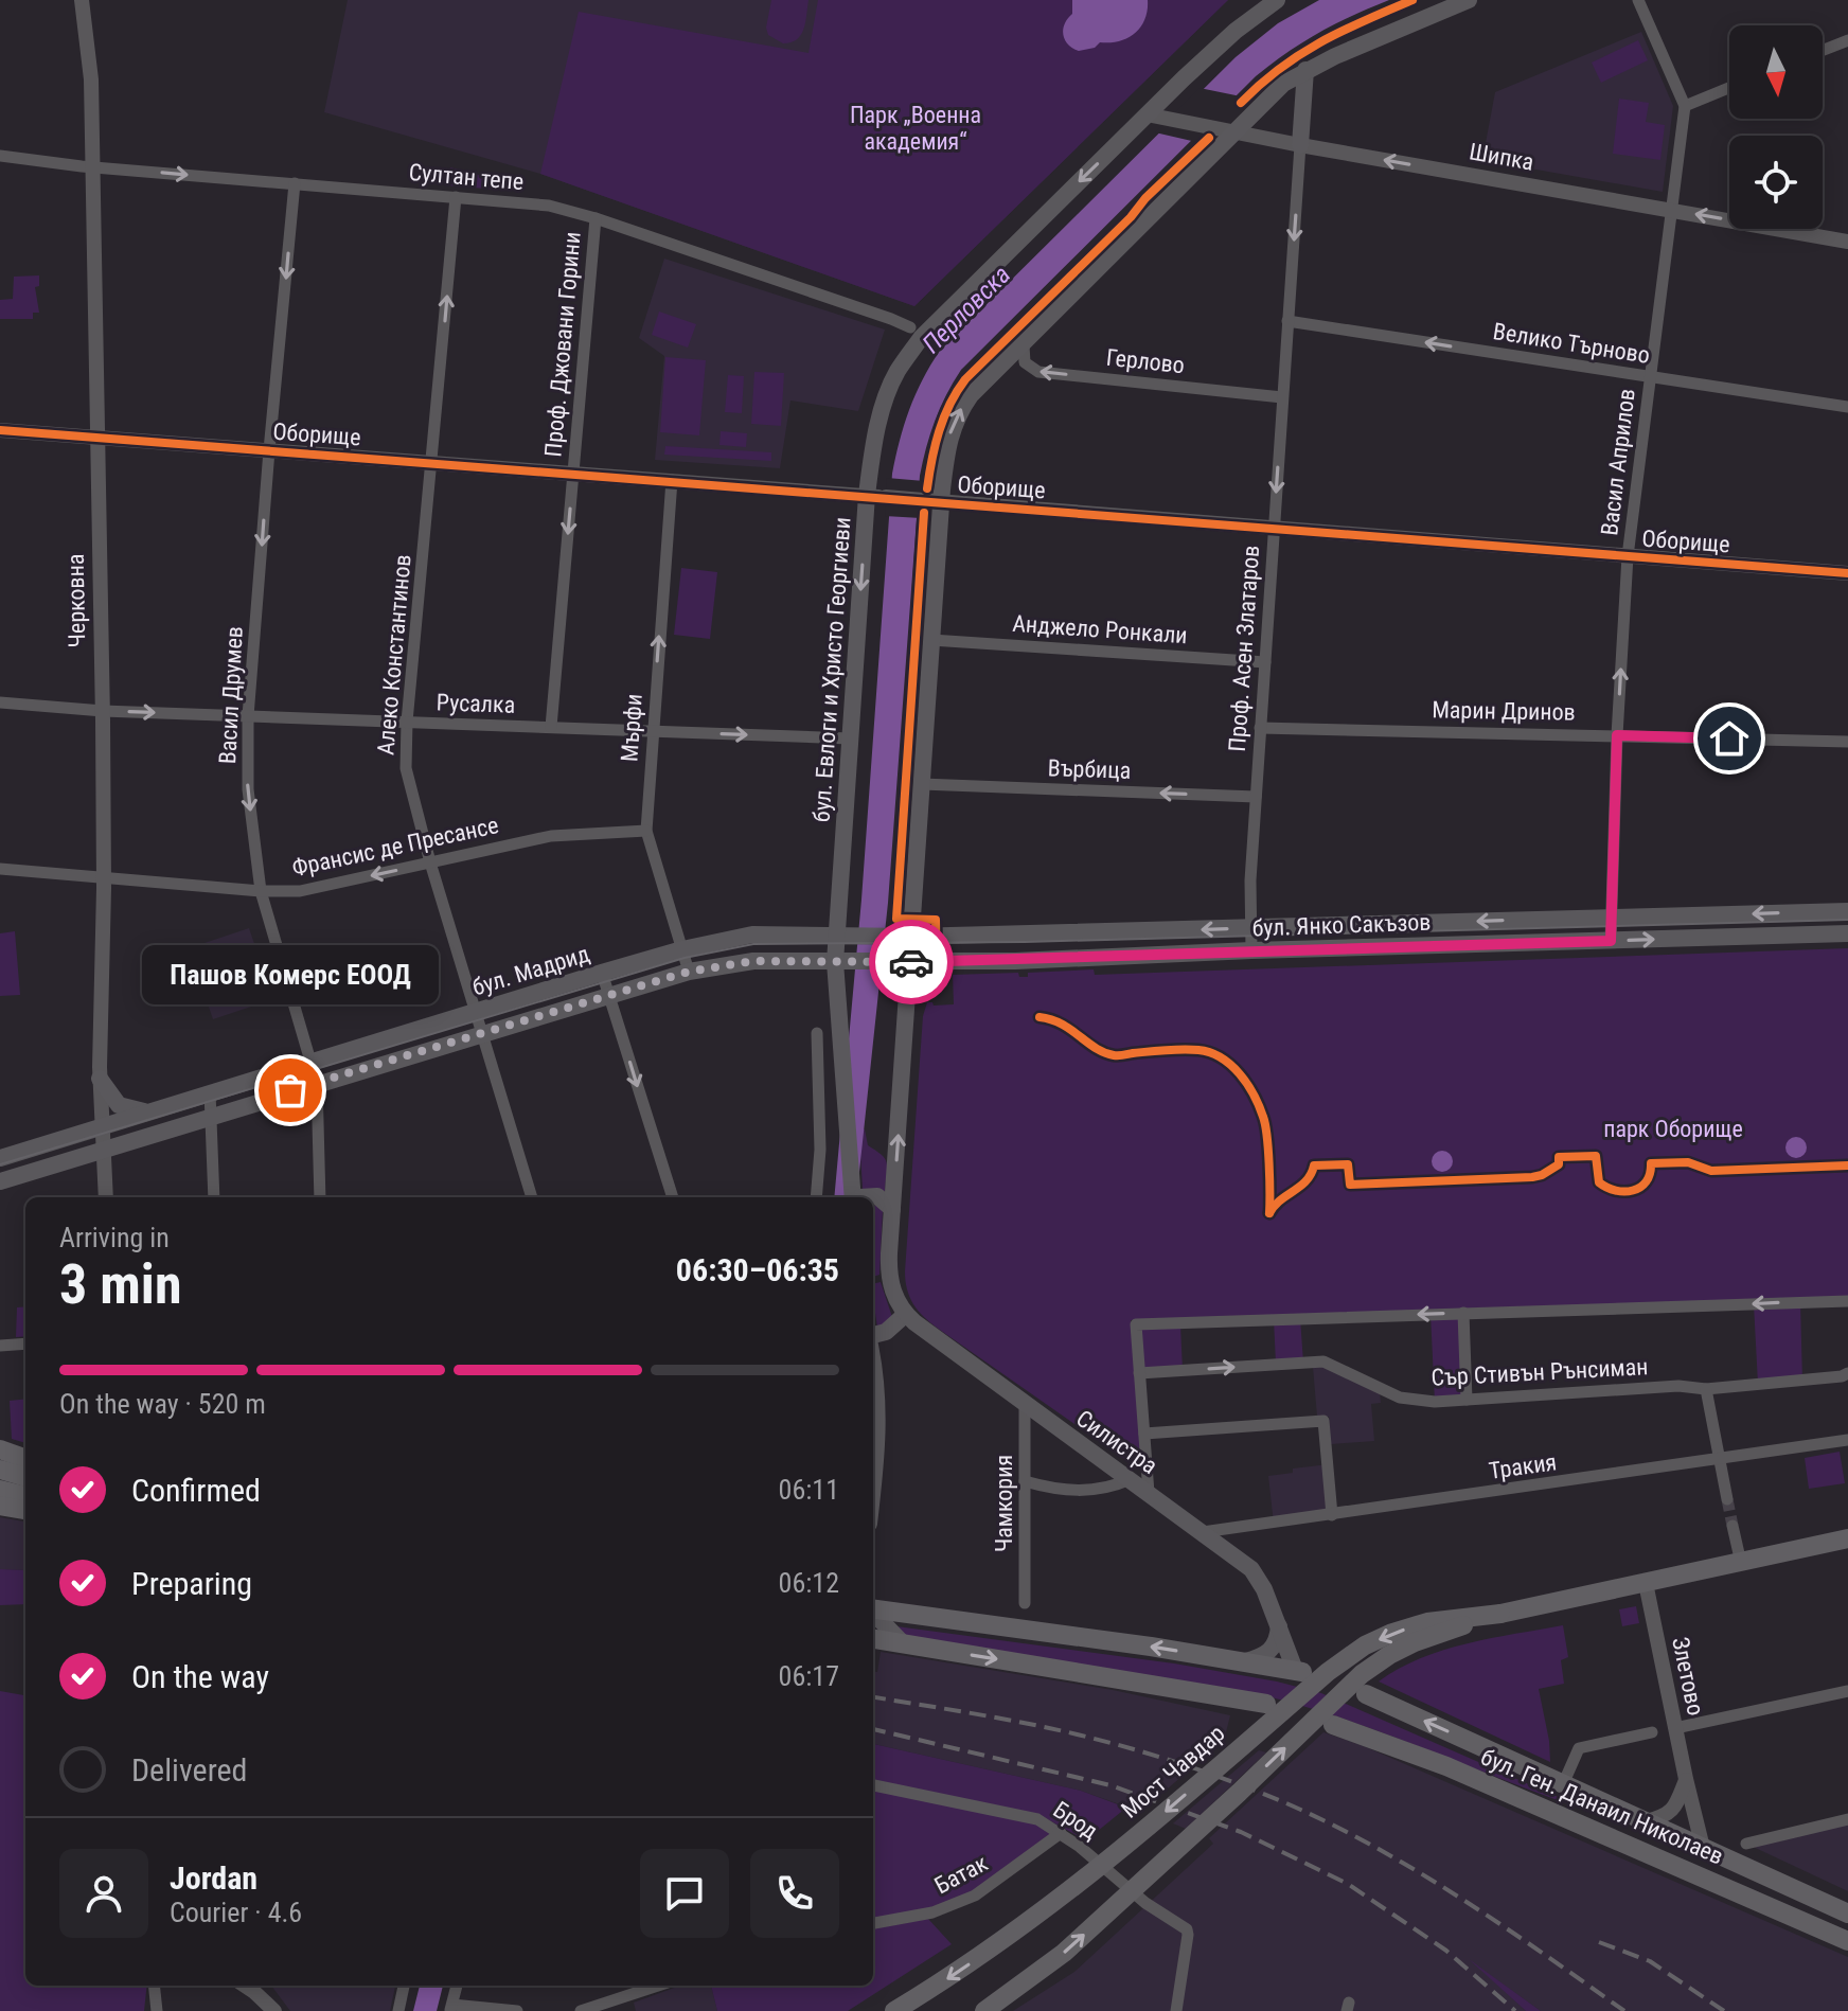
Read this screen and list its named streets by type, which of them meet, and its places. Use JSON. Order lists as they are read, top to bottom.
{
  "streets": {
    "main road": [
      "бул. Евлоги и Христо Георгиеви",
      "бул. Янко Сакъзов",
      "бул. Мадрид",
      "Силистра",
      "Мост Чавдар",
      "бул. Ген. Данаил Николаев"
    ],
    "street": [
      "Шипка",
      "Султан тепе",
      "Велико Търново",
      "Проф. Джовани Горини",
      "Герлово",
      "Оборище",
      "Васил Априлов",
      "Черковна",
      "Анджело Ронкали",
      "Проф. Асен Златаров",
      "Алеко Константинов",
      "Васил Друмев",
      "Русалка",
      "Марин Дринов",
      "Мърфи",
      "Върбица",
      "Франсис де Пресансе",
      "Сър Стивън Рънсиман",
      "Тракия",
      "Чамкория",
      "Злетово",
      "Брод",
      "Батак"
    ]
  },
  "crossings": [
    ["Шипка", "Васил Априлов"],
    ["Шипка", "Проф. Асен Златаров"],
    ["Шипка", "бул. Евлоги и Христо Георгиеви"],
    ["Султан тепе", "Проф. Джовани Горини"],
    ["Султан тепе", "Черковна"],
    ["Султан тепе", "Алеко Константинов"],
    ["Султан тепе", "Васил Друмев"],
    ["Велико Търново", "Васил Априлов"],
    ["Велико Търново", "Проф. Асен Златаров"],
    ["Проф. Джовани Горини", "Оборище"],
    ["Проф. Джовани Горини", "Русалка"],
    ["Герлово", "Проф. Асен Златаров"],
    ["Оборище", "Васил Априлов"],
    ["Оборище", "Черковна"],
    ["Оборище", "Проф. Асен Златаров"],
    ["Оборище", "Алеко Константинов"],
    ["Оборище", "бул. Евлоги и Христо Георгиеви"],
    ["Оборище", "Васил Друмев"],
    ["Оборище", "Мърфи"],
    ["Васил Априлов", "Марин Дринов"],
    ["Васил Априлов", "бул. Янко Сакъзов"],
    ["Черковна", "Русалка"],
    ["Черковна", "Франсис де Пресансе"],
    ["Черковна", "бул. Мадрид"],
    ["Анджело Ронкали", "Проф. Асен Златаров"],
    ["Проф. Асен Златаров", "Марин Дринов"],
    ["Проф. Асен Златаров", "Върбица"],
    ["Проф. Асен Златаров", "бул. Янко Сакъзов"],
    ["Алеко Константинов", "Русалка"],
    ["Алеко Константинов", "Франсис де Пресансе"],
    ["Алеко Константинов", "бул. Мадрид"],
    ["бул. Евлоги и Христо Георгиеви", "Русалка"],
    ["бул. Евлоги и Христо Георгиеви", "бул. Янко Сакъзов"],
    ["бул. Евлоги и Христо Георгиеви", "бул. Мадрид"],
    ["Васил Друмев", "Русалка"],
    ["Васил Друмев", "Франсис де Пресансе"],
    ["Васил Друмев", "бул. Мадрид"],
    ["Русалка", "Мърфи"],
    ["Мърфи", "Франсис де Пресансе"],
    ["Мърфи", "бул. Мадрид"],
    ["бул. Янко Сакъзов", "бул. Мадрид"],
    ["Силистра", "Тракия"],
    ["Силистра", "Чамкория"],
    ["Злетово", "Мост Чавдар"],
    ["Злетово", "бул. Ген. Данаил Николаев"],
    ["Брод", "Батак"]
  ],
  "one_way": [
    "Шипка",
    "Велико Търново",
    "Проф. Джовани Горини",
    "Герлово",
    "Проф. Асен Златаров",
    "Васил Друмев",
    "Русалка",
    "Мърфи",
    "Върбица",
    "Сър Стивън Рънсиман"
  ],
  "water": ["Перловска"],
  "parks": ["Парк „Военна академия“", "парк Оборище"],
  "places": ["Пашов Комерс ЕООД"],
  "north": "bottom",
  "page": {
    "bubble": "Пашов Комерс ЕООД",
    "heading": ["3 min", "Arriving in", "06:30–06:35"],
    "panel": ["Jordan", "Courier · 4.6"],
    "bar": "On the way · 520 m",
    "list": [
      ["Confirmed", "06:11"],
      ["Preparing", "06:12"],
      ["On the way", "06:17"],
      "Delivered"
    ]
  }
}
